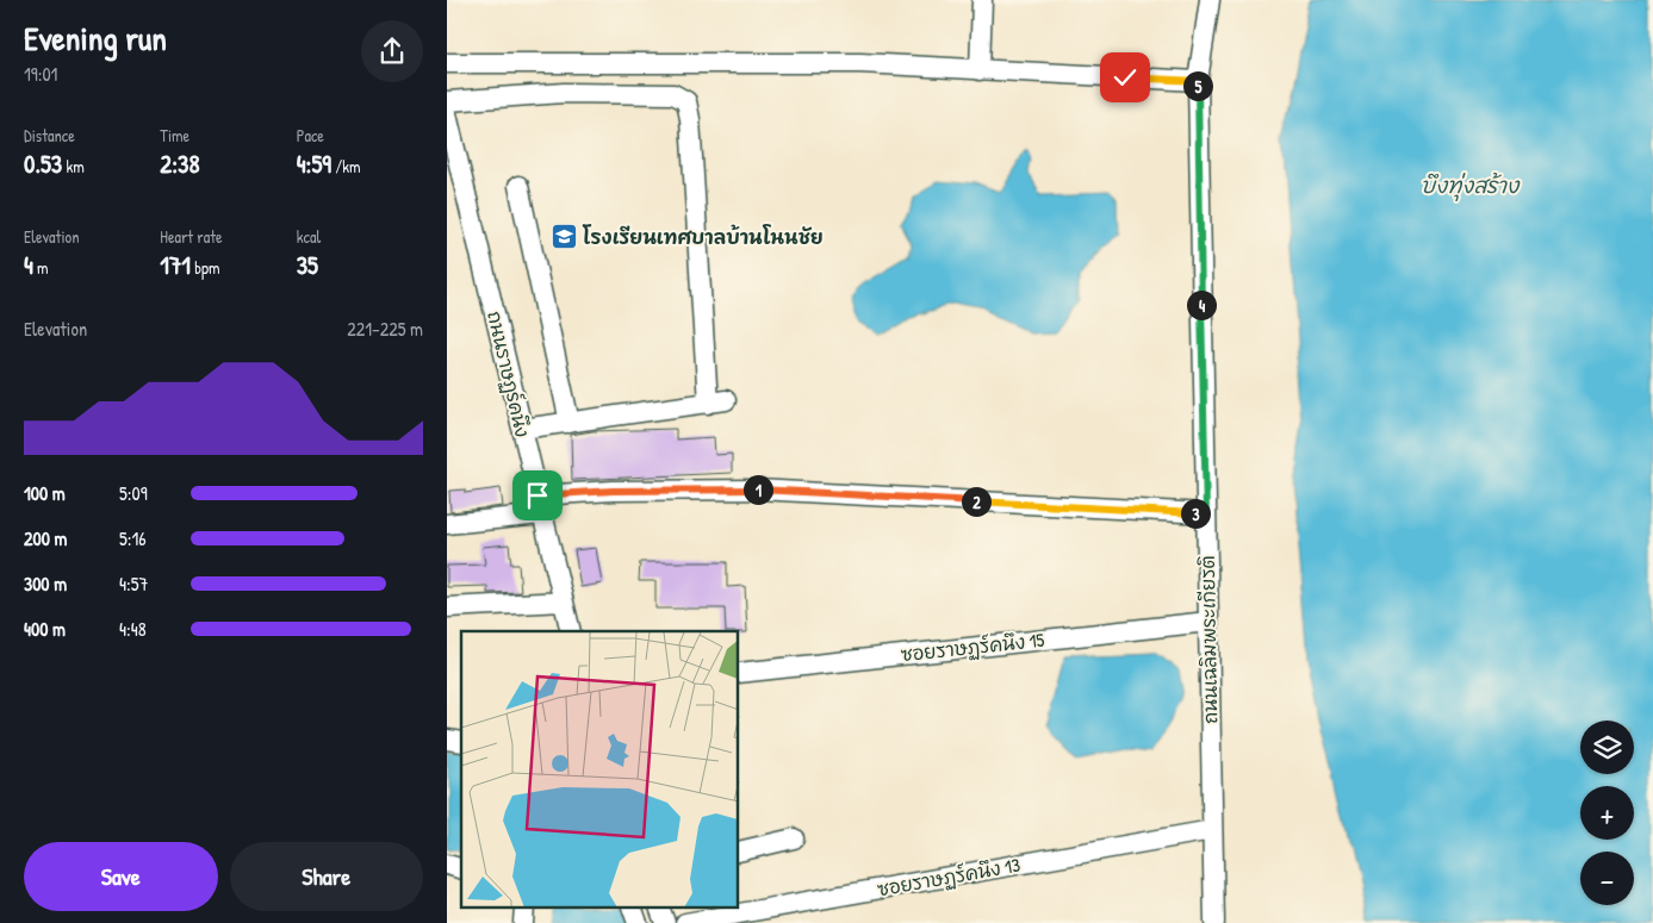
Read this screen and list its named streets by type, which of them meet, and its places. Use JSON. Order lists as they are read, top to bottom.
{
  "streets": {
    "street": [
      "ถนนราษฏร์คนึง",
      "ถนนเฉลิมพระเกียรติ",
      "ซอยราษฏร์คนึง 15",
      "ซอยราษฏร์คนึง 13"
    ]
  },
  "crossings": [
    ["ถนนเฉลิมพระเกียรติ", "ซอยราษฏร์คนึง 15"],
    ["ถนนเฉลิมพระเกียรติ", "ซอยราษฏร์คนึง 13"]
  ],
  "water": ["บึงทุ่งสร้าง"],
  "places": {
    "school or university": ["โรงเรียนเทศบาลบ้านโนนชัย"]
  },
  "page": {
    "heading": ["Evening run", "19:01"],
    "pins": [
      "5",
      "4",
      "1",
      "2",
      "3"
    ],
    "stats": [
      ["Distance", "0.53 km"],
      ["Time", "2:38"],
      ["Pace", "4:59 /km"],
      ["Elevation", "4 m"],
      ["Heart rate", "171 bpm"],
      ["kcal", "35"]
    ],
    "chart": ["Elevation", "221–225 m"],
    "list": [
      {
        "name": "100 m",
        "note": "5:09"
      },
      {
        "name": "200 m",
        "note": "5:16"
      },
      {
        "name": "300 m",
        "note": "4:57"
      },
      {
        "name": "400 m",
        "note": "4:48"
      }
    ],
    "map_buttons": ["+", "−"],
    "buttons": ["Save", "Share"]
  }
}
